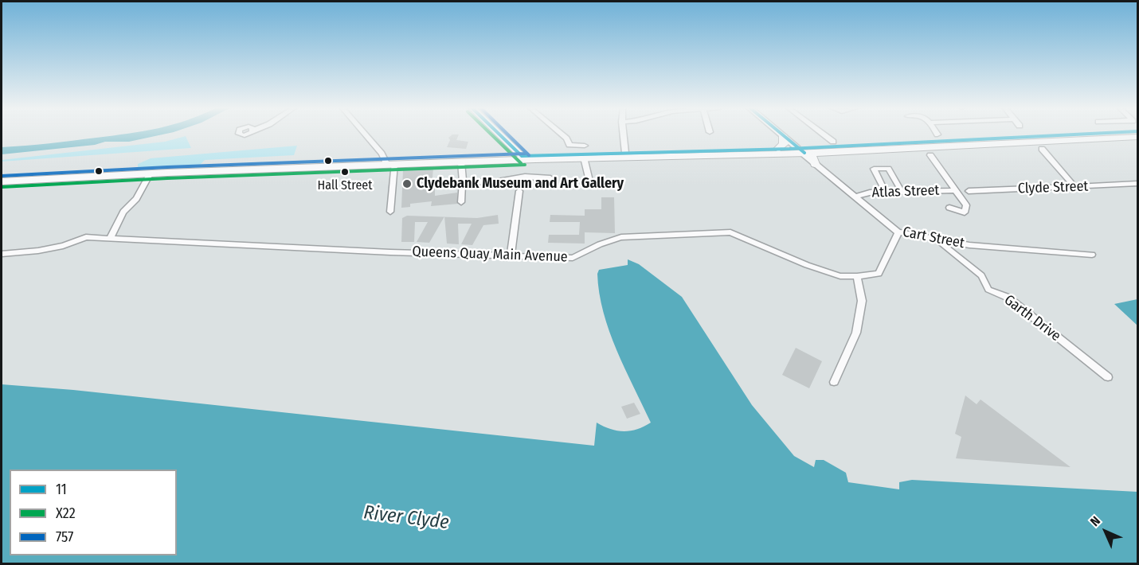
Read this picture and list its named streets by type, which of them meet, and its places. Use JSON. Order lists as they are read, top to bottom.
{
  "streets": {
    "street": [
      "Clyde Street",
      "Atlas Street",
      "Cart Street",
      "Queens Quay Main Avenue",
      "Garth Drive"
    ]
  },
  "crossings": [
    ["Atlas Street", "Cart Street"],
    ["Cart Street", "Queens Quay Main Avenue"],
    ["Cart Street", "Garth Drive"]
  ],
  "water": ["River Clyde"],
  "places": ["Hall Street", "Clydebank Museum and Art Gallery"],
  "lines": ["transit line 11", "transit line X22", "transit line 757"],
  "legend": ["11", "X22", "757"],
  "north": "top left"
}
